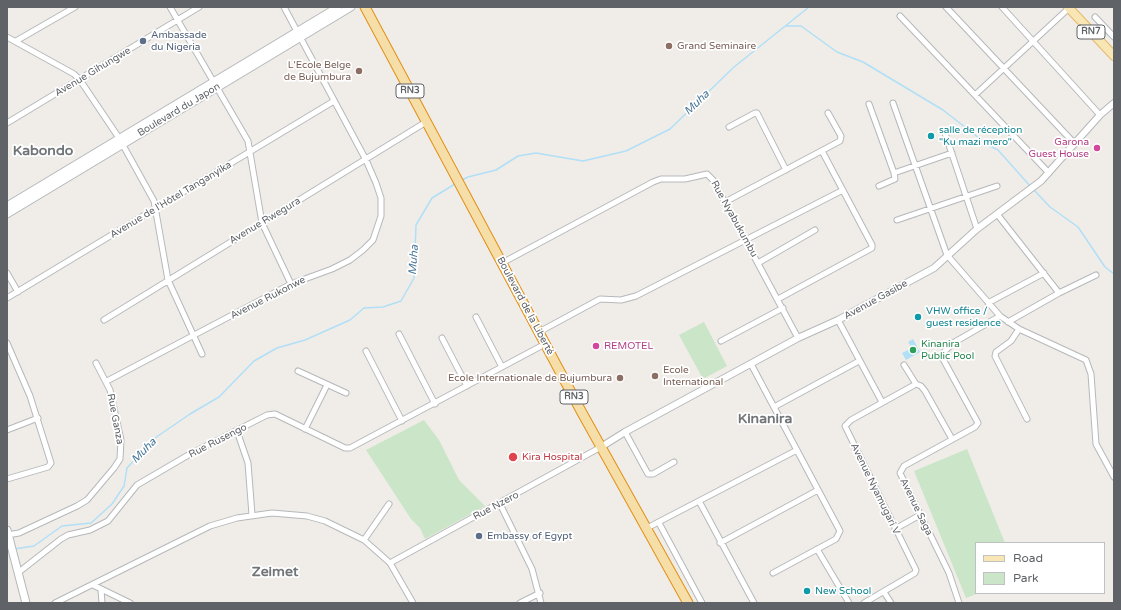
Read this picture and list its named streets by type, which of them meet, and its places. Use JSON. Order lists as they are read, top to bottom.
{
  "streets": {
    "highway": ["RN3", "Boulevard de la Liberté"],
    "main road": ["RN7", "Boulevard du Japon"],
    "street": [
      "Avenue Gihungwe",
      "Avenue de l'Hôtel Tanganyika",
      "Rue Nyabukumbu",
      "Avenue Rwegura",
      "Avenue Rukonwe",
      "Avenue Gasibe",
      "Rue Ganza",
      "Rue Rusengo",
      "Avenue Nyamugari V",
      "Rue Nzero",
      "Avenue Saga"
    ]
  },
  "crossings": [
    ["Boulevard du Japon", "Avenue Rukonwe"],
    ["Avenue de l'Hôtel Tanganyika", "Avenue Rukonwe"],
    ["Rue Nyabukumbu", "Avenue Gasibe"],
    ["Rue Nyabukumbu", "Boulevard de la Liberté"],
    ["Avenue Rwegura", "Avenue Rukonwe"],
    ["Avenue Rwegura", "Boulevard de la Liberté"],
    ["Avenue Rukonwe", "Rue Ganza"],
    ["Avenue Gasibe", "Boulevard de la Liberté"],
    ["Avenue Gasibe", "Rue Nzero"],
    ["Boulevard de la Liberté", "Rue Rusengo"],
    ["Boulevard de la Liberté", "Rue Nzero"]
  ],
  "districts": ["Kabondo", "Kinanira", "Zeimet"],
  "water": ["Muha"],
  "places": [
    "Ambassade du Nigeria",
    "Grand Seminaire",
    "L'Ecole Belge de Bujumbura",
    "salle de réception \"Ku mazi mero\"",
    "Garona Guest House",
    "VHW office / guest residence",
    "REMOTEL",
    "Kinanira Public Pool",
    "Ecole International",
    "Ecole Internationale de Bujumbura",
    "Kira Hospital",
    "Embassy of Egypt",
    "New School"
  ],
  "legend": ["Road", "Park"]
}
